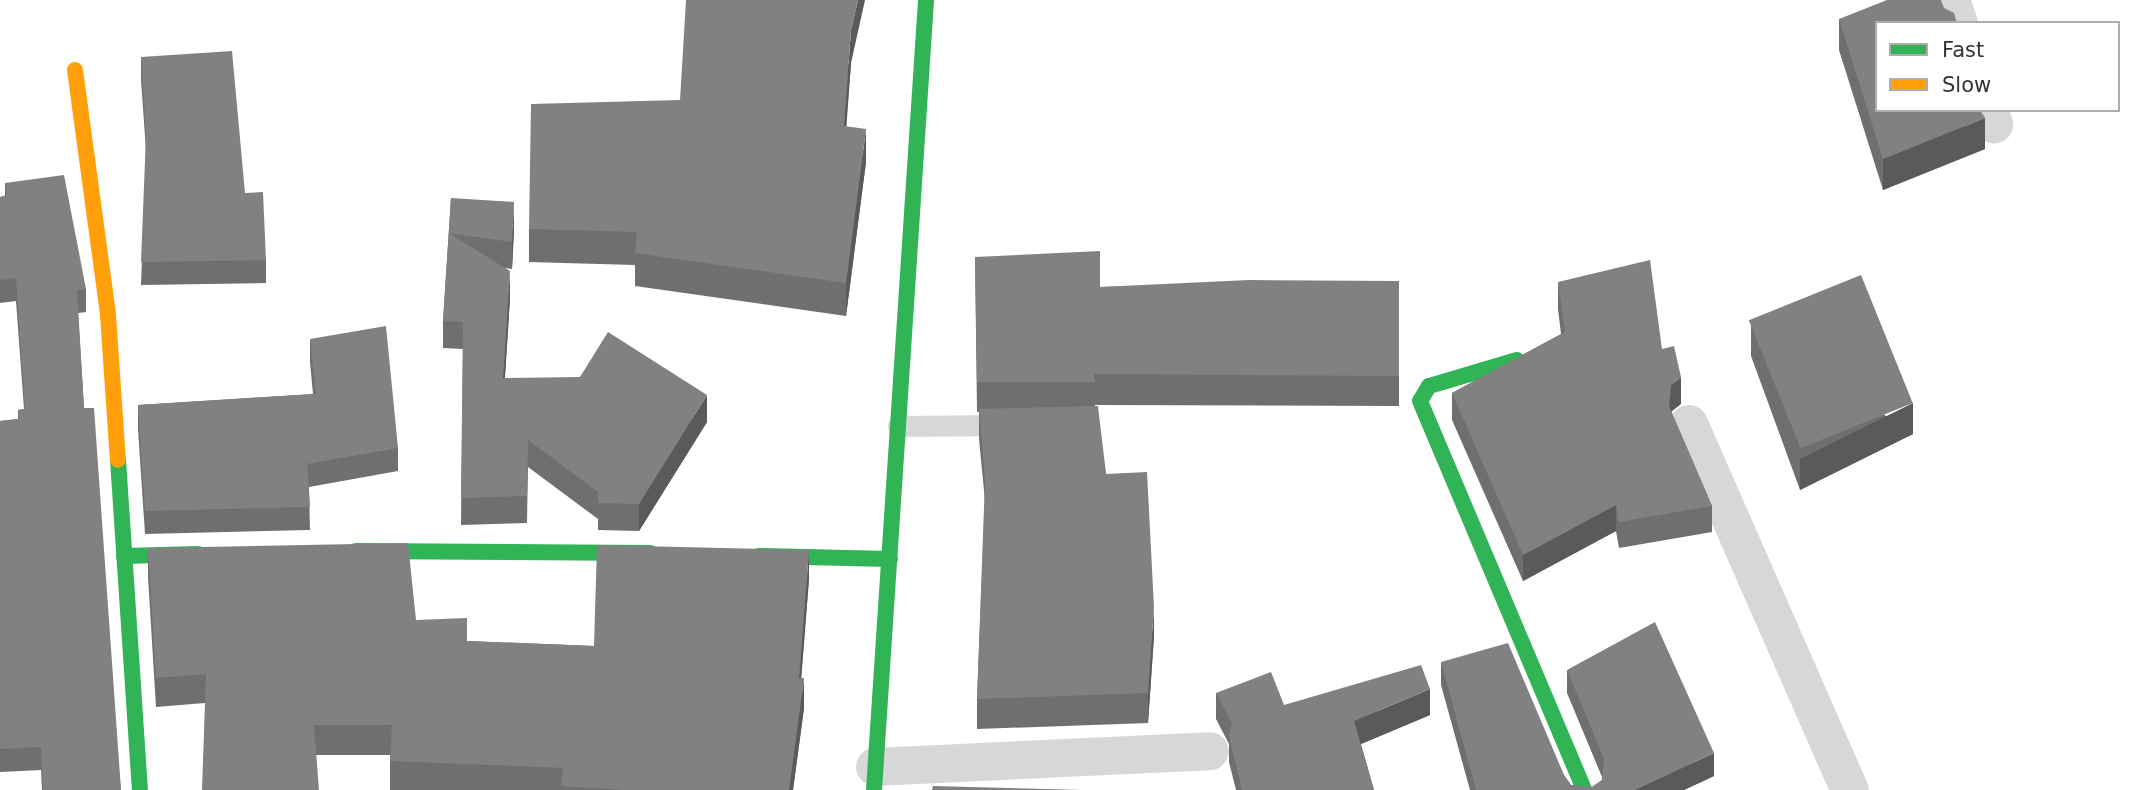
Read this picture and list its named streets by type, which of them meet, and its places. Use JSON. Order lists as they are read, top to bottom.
{
  "legend": ["Fast", "Slow"]
}
